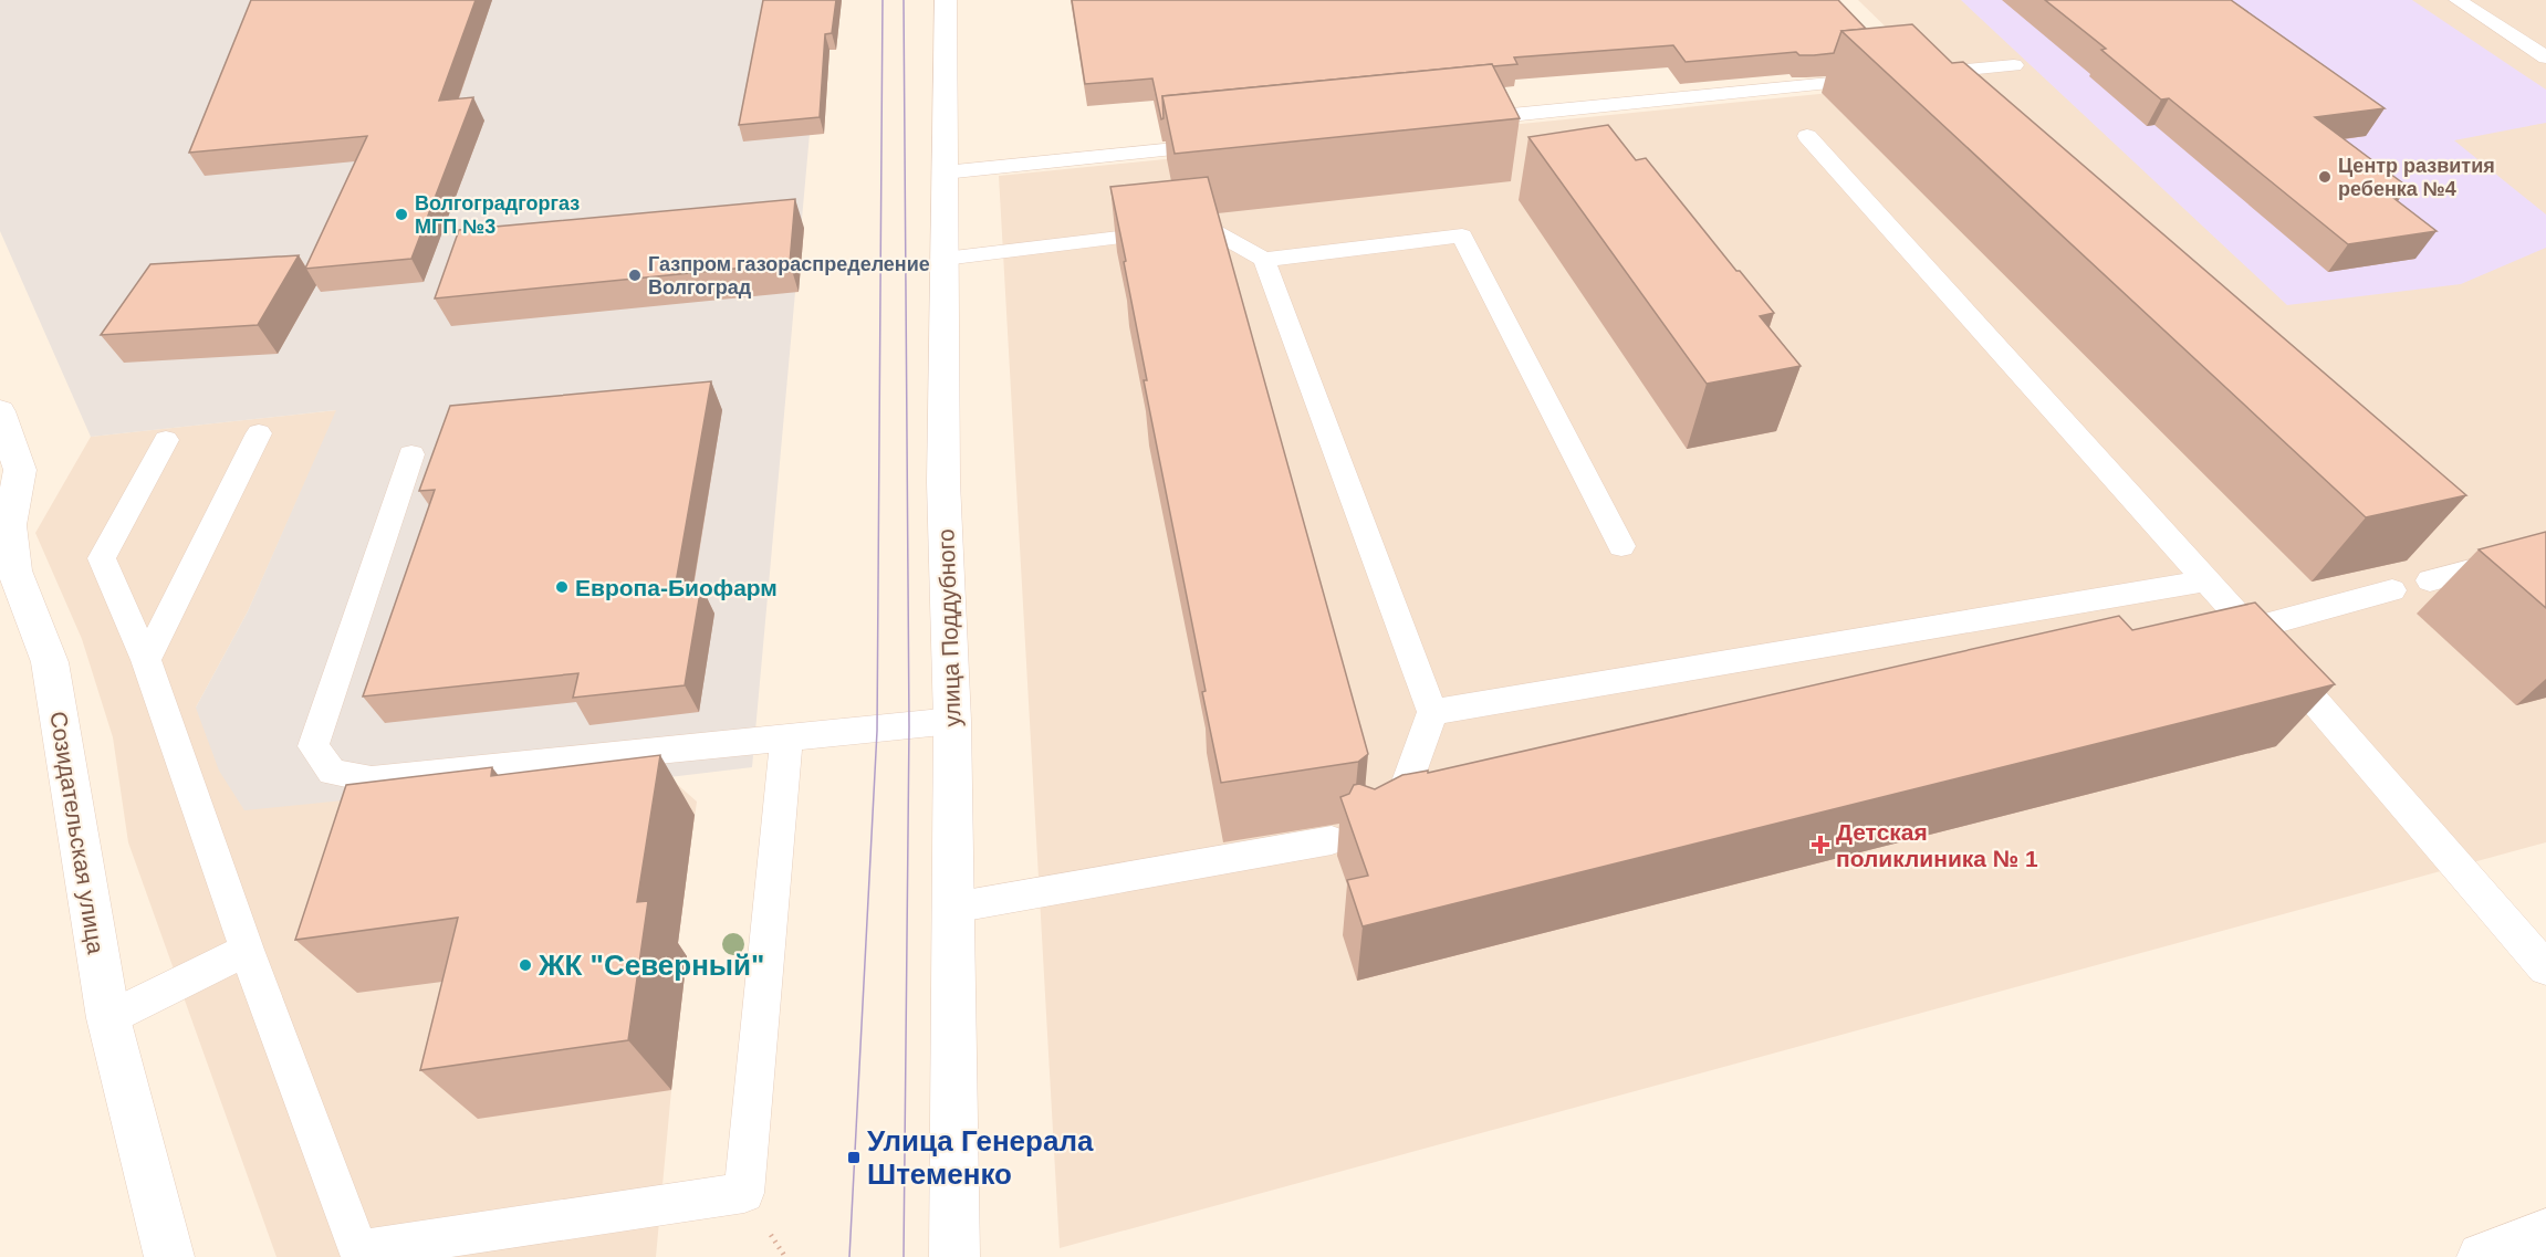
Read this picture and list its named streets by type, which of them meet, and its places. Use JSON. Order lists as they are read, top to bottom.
{
  "streets": {
    "street": ["улица Поддубного", "Созидательская улица"]
  },
  "places": {
    "other": [
      "Центр развития ребенка №4",
      "Волгоградгоргаз МГП №3",
      "Газпром газораспределение Волгоград",
      "Европа-Биофарм",
      "ЖК \"Северный\""
    ],
    "health": ["Детская поликлиника № 1"],
    "transit": ["Улица Генерала Штеменко"]
  }
}
